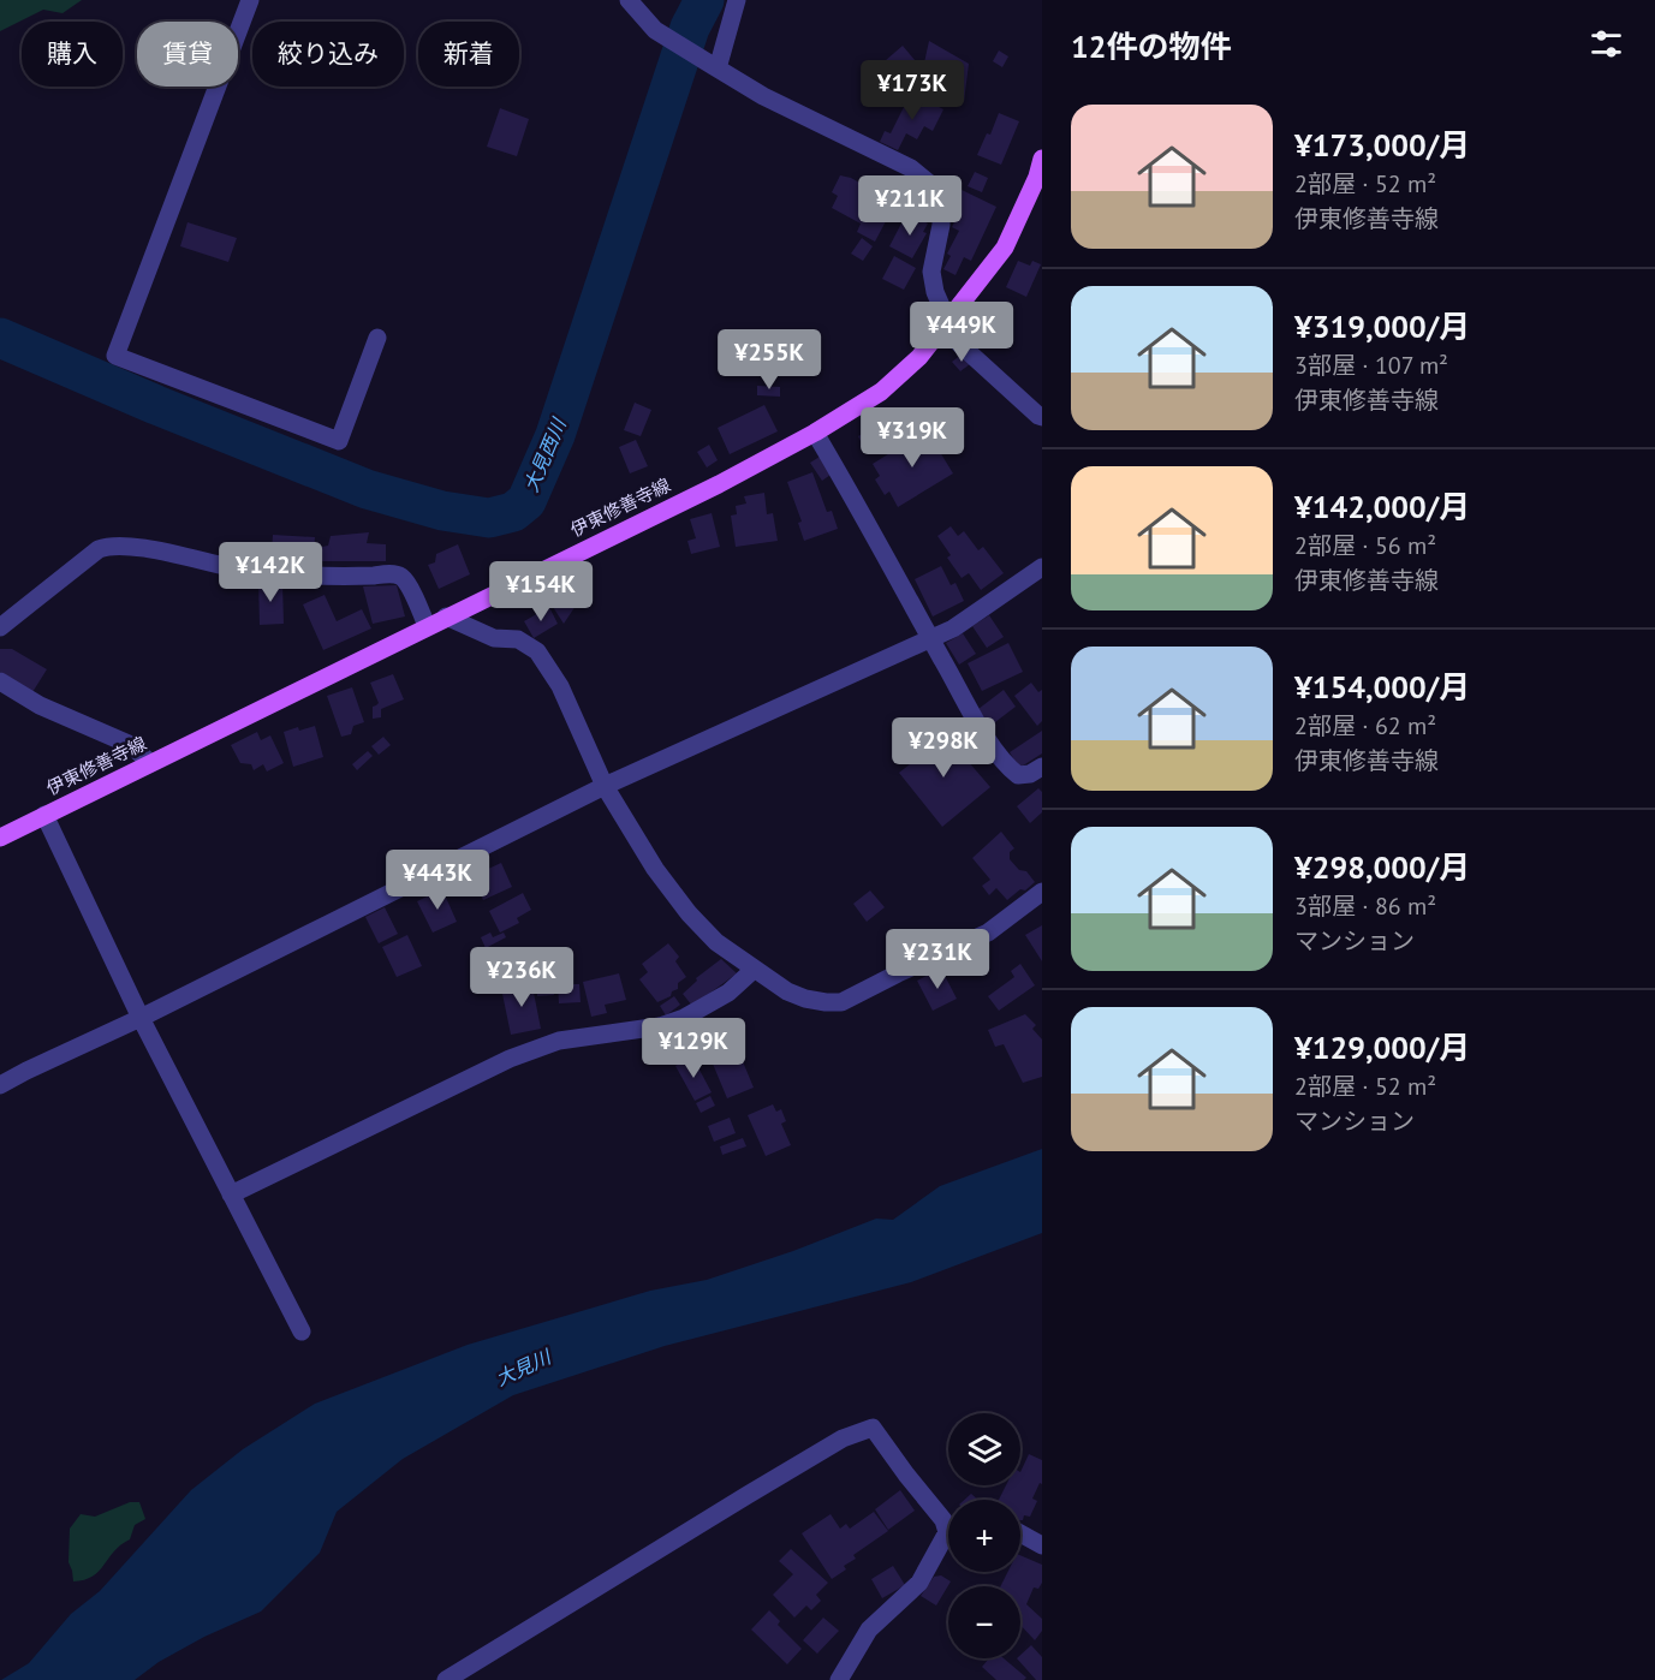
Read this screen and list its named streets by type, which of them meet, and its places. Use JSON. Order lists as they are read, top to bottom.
{
  "streets": {
    "main road": ["伊東修善寺線"]
  },
  "water": ["大見西川", "大見川"],
  "page": {
    "heading": "12件の物件",
    "chip": [
      "購入",
      "賃貸",
      "絞り込み",
      "新着"
    ],
    "price": [
      "¥173K",
      "¥211K",
      "¥449K",
      "¥255K",
      "¥319K",
      "¥142K",
      "¥154K",
      "¥298K",
      "¥443K",
      "¥231K",
      "¥236K",
      "¥129K"
    ],
    "list": [
      {
        "name": "¥173,000/月",
        "note": "2部屋 · 52 m² · 伊東修善寺線"
      },
      {
        "name": "¥319,000/月",
        "note": "3部屋 · 107 m² · 伊東修善寺線"
      },
      {
        "name": "¥142,000/月",
        "note": "2部屋 · 56 m² · 伊東修善寺線"
      },
      {
        "name": "¥154,000/月",
        "note": "2部屋 · 62 m² · 伊東修善寺線"
      },
      {
        "name": "¥298,000/月",
        "note": "3部屋 · 86 m² · マンション"
      },
      {
        "name": "¥129,000/月",
        "note": "2部屋 · 52 m² · マンション"
      }
    ],
    "map_buttons": ["+", "−"]
  }
}
